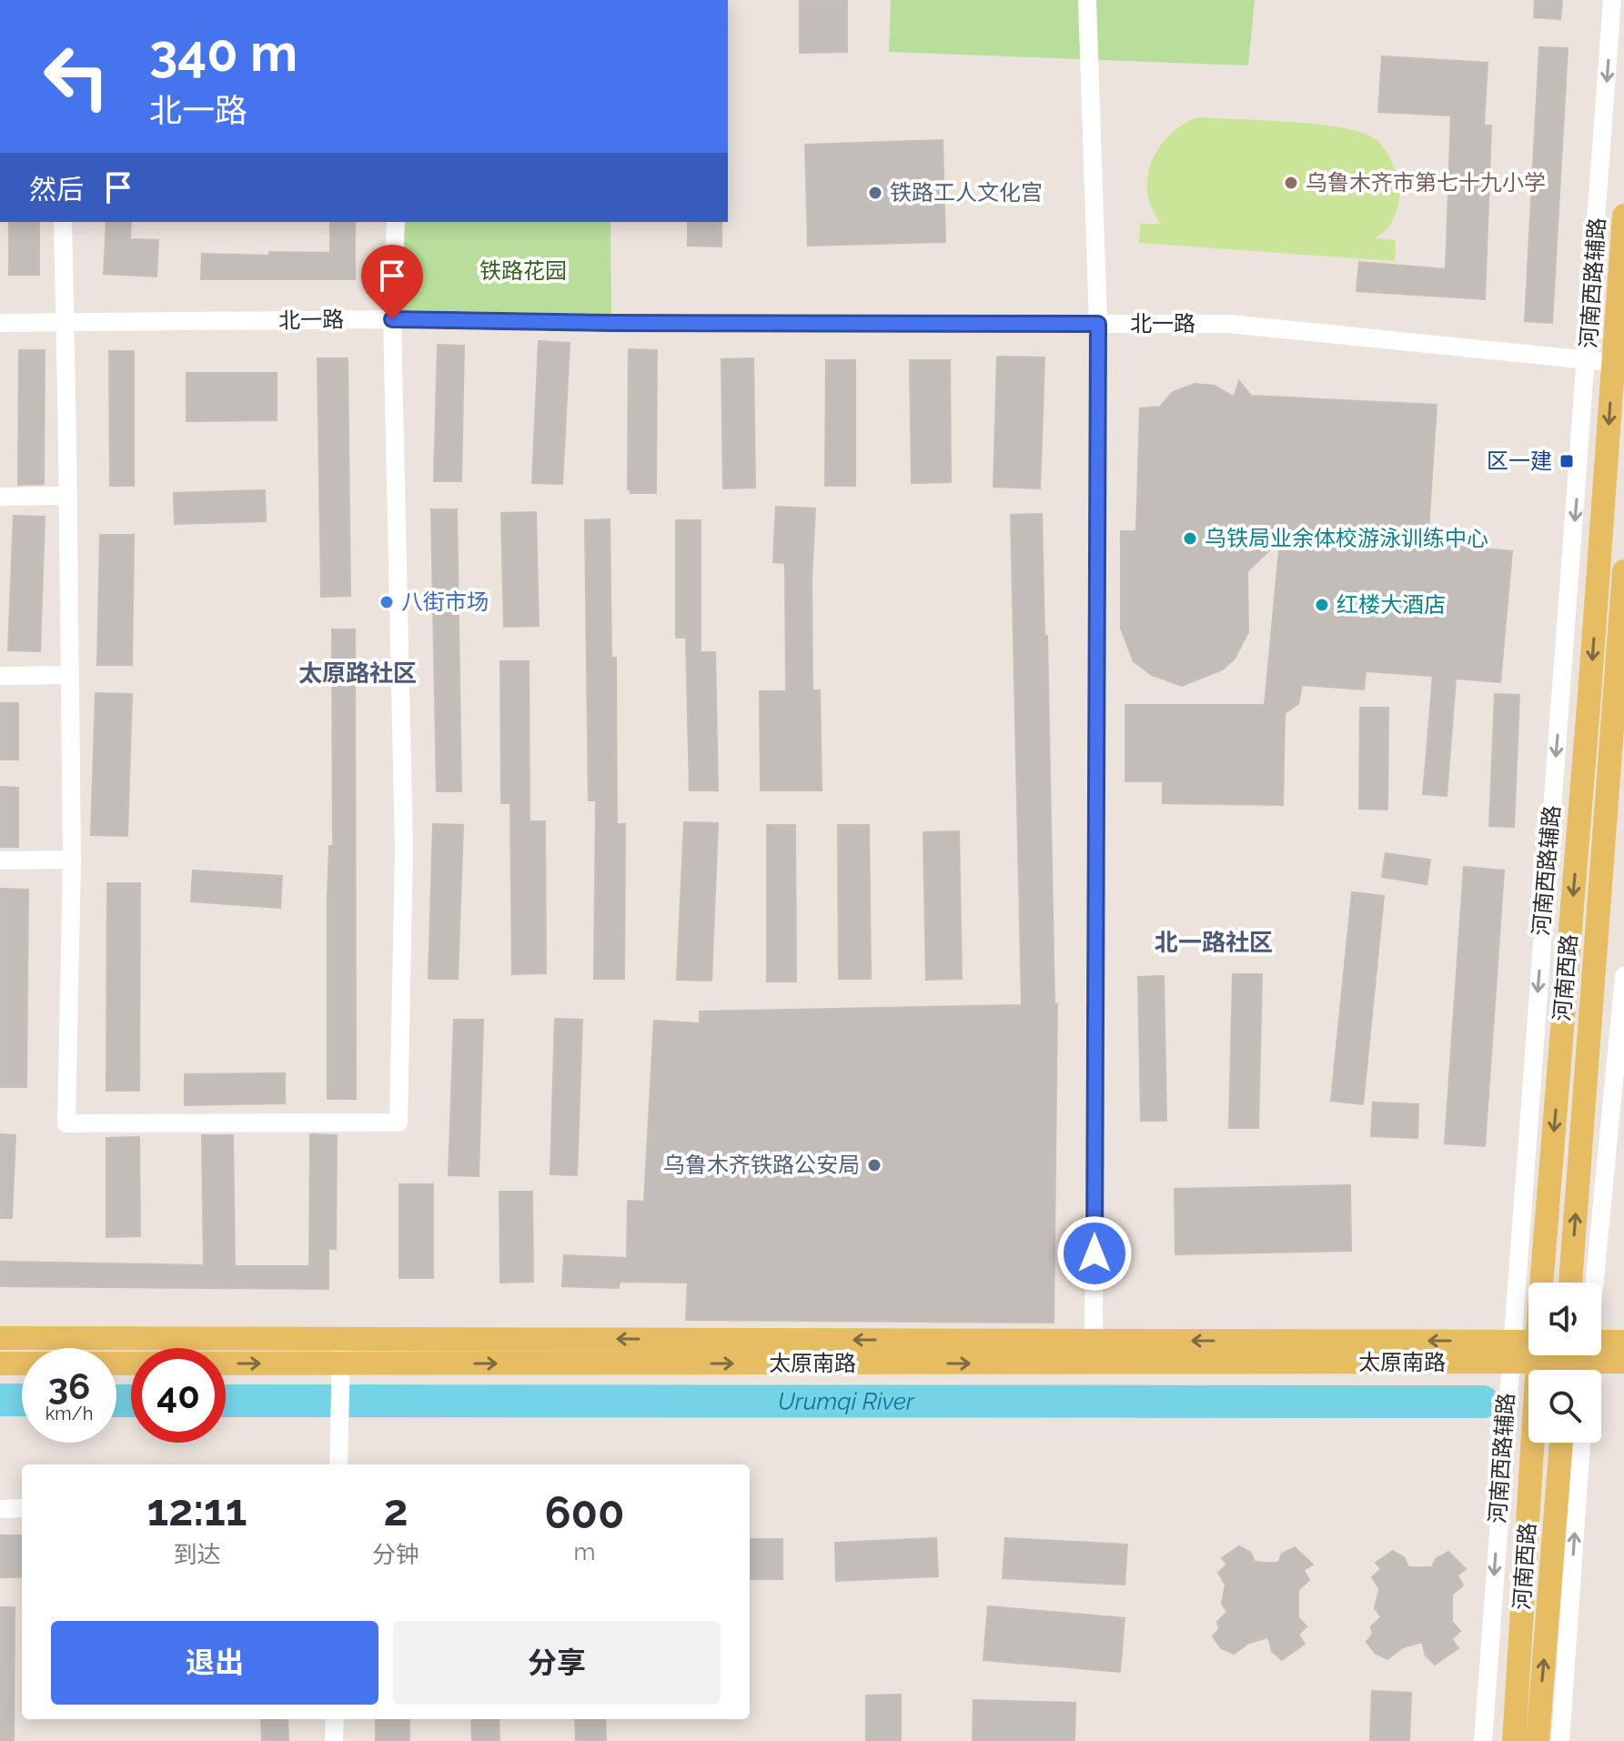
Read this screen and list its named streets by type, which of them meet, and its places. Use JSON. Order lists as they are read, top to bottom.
{
  "streets": {
    "main road": ["河南西路", "太原南路"],
    "street": ["河南西路辅路", "北一路"]
  },
  "crossings": [
    ["河南西路辅路", "北一路"],
    ["河南西路辅路", "太原南路"],
    ["北一路", "河南西路"]
  ],
  "districts": ["太原路社区", "北一路社区"],
  "water": ["Urumqi River"],
  "parks": ["铁路花园"],
  "places": {
    "other": [
      "乌鲁木齐市第七十九小学",
      "铁路工人文化宫",
      "乌铁局业余体校游泳训练中心",
      "八街市场",
      "红楼大酒店",
      "乌鲁木齐铁路公安局"
    ],
    "transit": ["区一建"]
  },
  "page": {
    "turn": ["340 m", "北一路"],
    "then": "然后",
    "speed": "36 km/h",
    "limit": "40",
    "eta": [
      "12:11",
      "到达",
      "2",
      "分钟",
      "600",
      "m"
    ],
    "buttons": ["退出", "分享"]
  }
}
